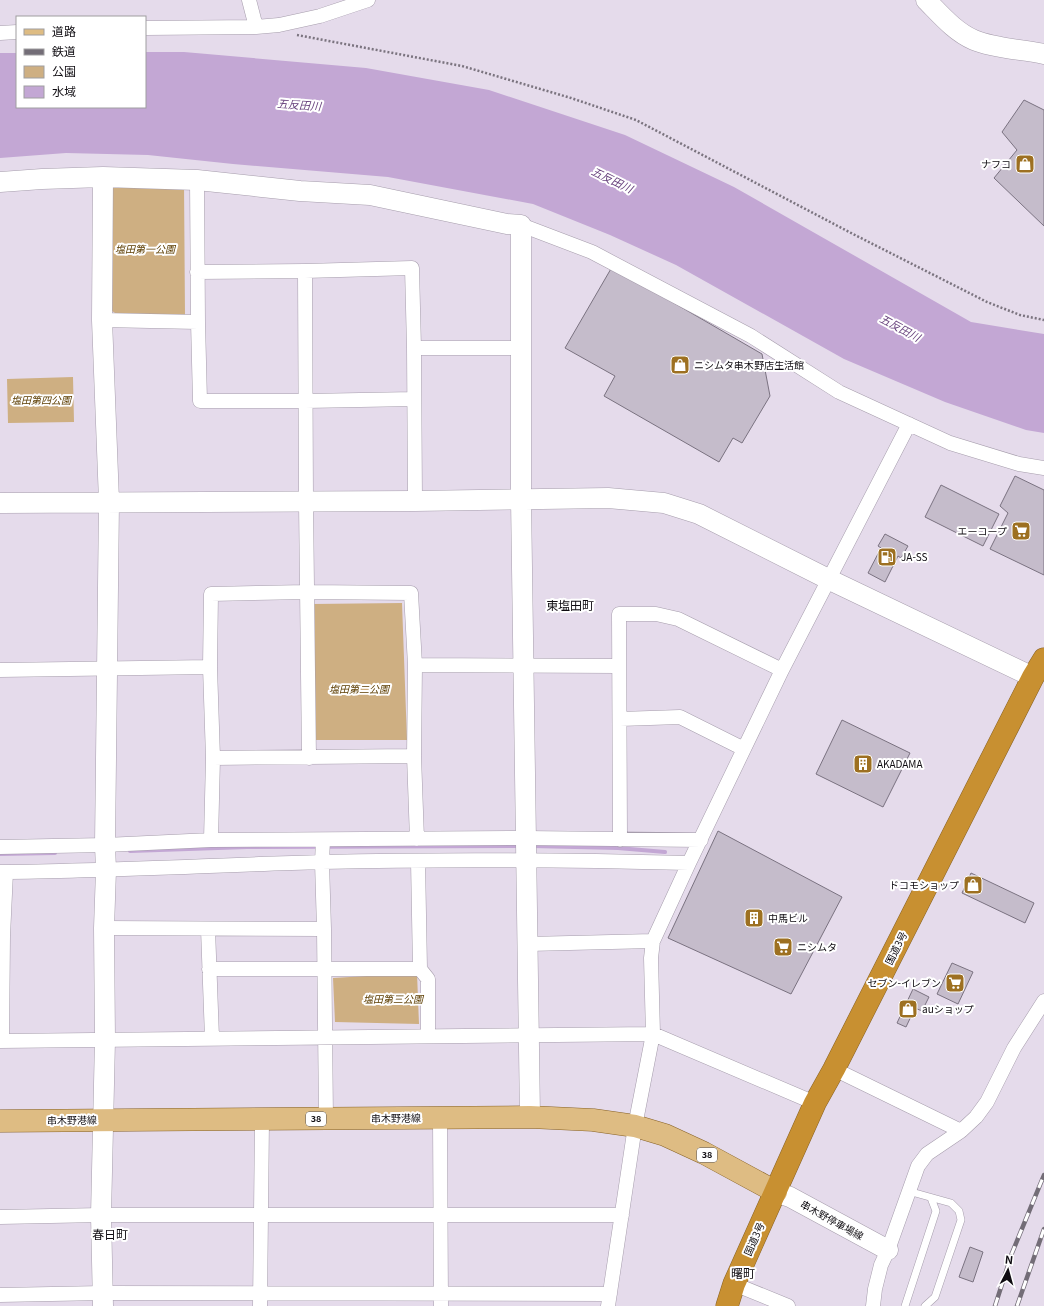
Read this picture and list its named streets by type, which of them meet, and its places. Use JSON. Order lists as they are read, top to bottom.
{
  "streets": {
    "highway": ["国道3号"],
    "main road": ["串木野港線", "38"],
    "street": ["串木野停車場線"]
  },
  "crossings": [
    ["国道3号", "串木野港線"],
    ["国道3号", "串木野停車場線"],
    ["串木野港線", "串木野停車場線"]
  ],
  "districts": ["東塩田町", "春日町", "曙町"],
  "water": ["五反田川"],
  "parks": [
    "塩田第一公園",
    "塩田第四公園",
    "塩田第二公園",
    "塩田第三公園"
  ],
  "places": {
    "shop": [
      "ナフコ",
      "ニシムタ串木野店生活館",
      "ドコモショップ",
      "auショップ"
    ],
    "supermarket": ["エーコープ", "ニシムタ", "セブン-イレブン"],
    "fuel station": ["JA-SS"],
    "building": ["AKADAMA", "中馬ビル"]
  },
  "legend": [
    "道路",
    "鉄道",
    "公園",
    "水域"
  ],
  "north": "top"
}
